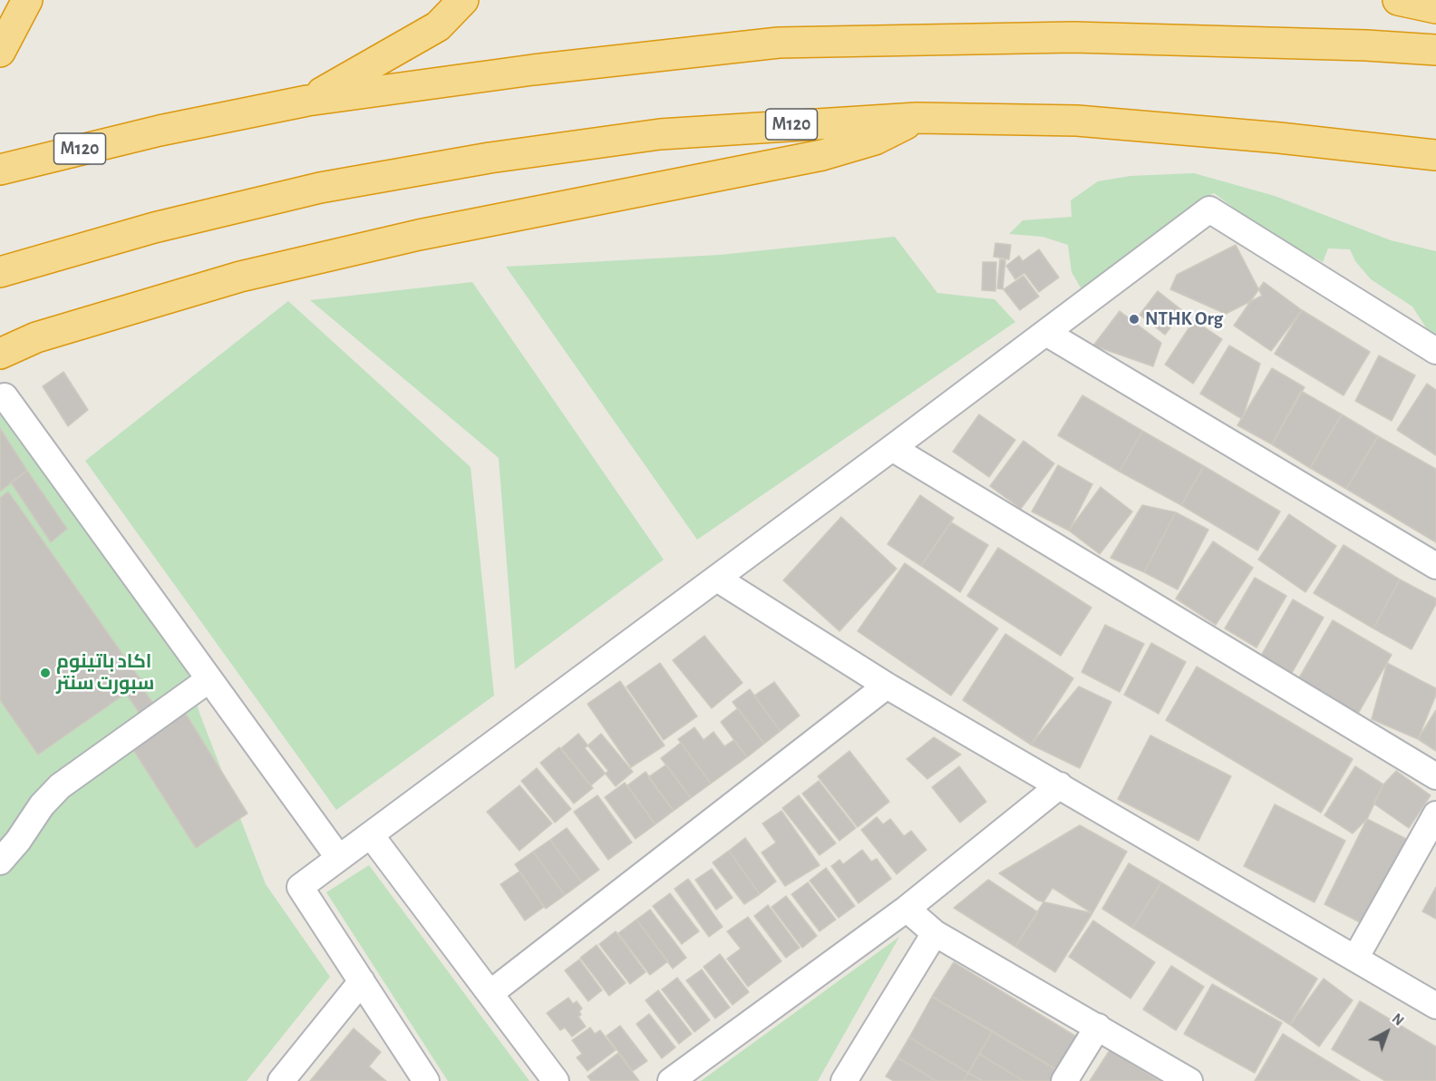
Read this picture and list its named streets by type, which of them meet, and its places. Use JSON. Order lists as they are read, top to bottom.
{
  "streets": {
    "highway": ["M120"]
  },
  "places": ["NTHK Org", "اكاد باتينوم سبورت سنتر"],
  "north": "top right"
}
